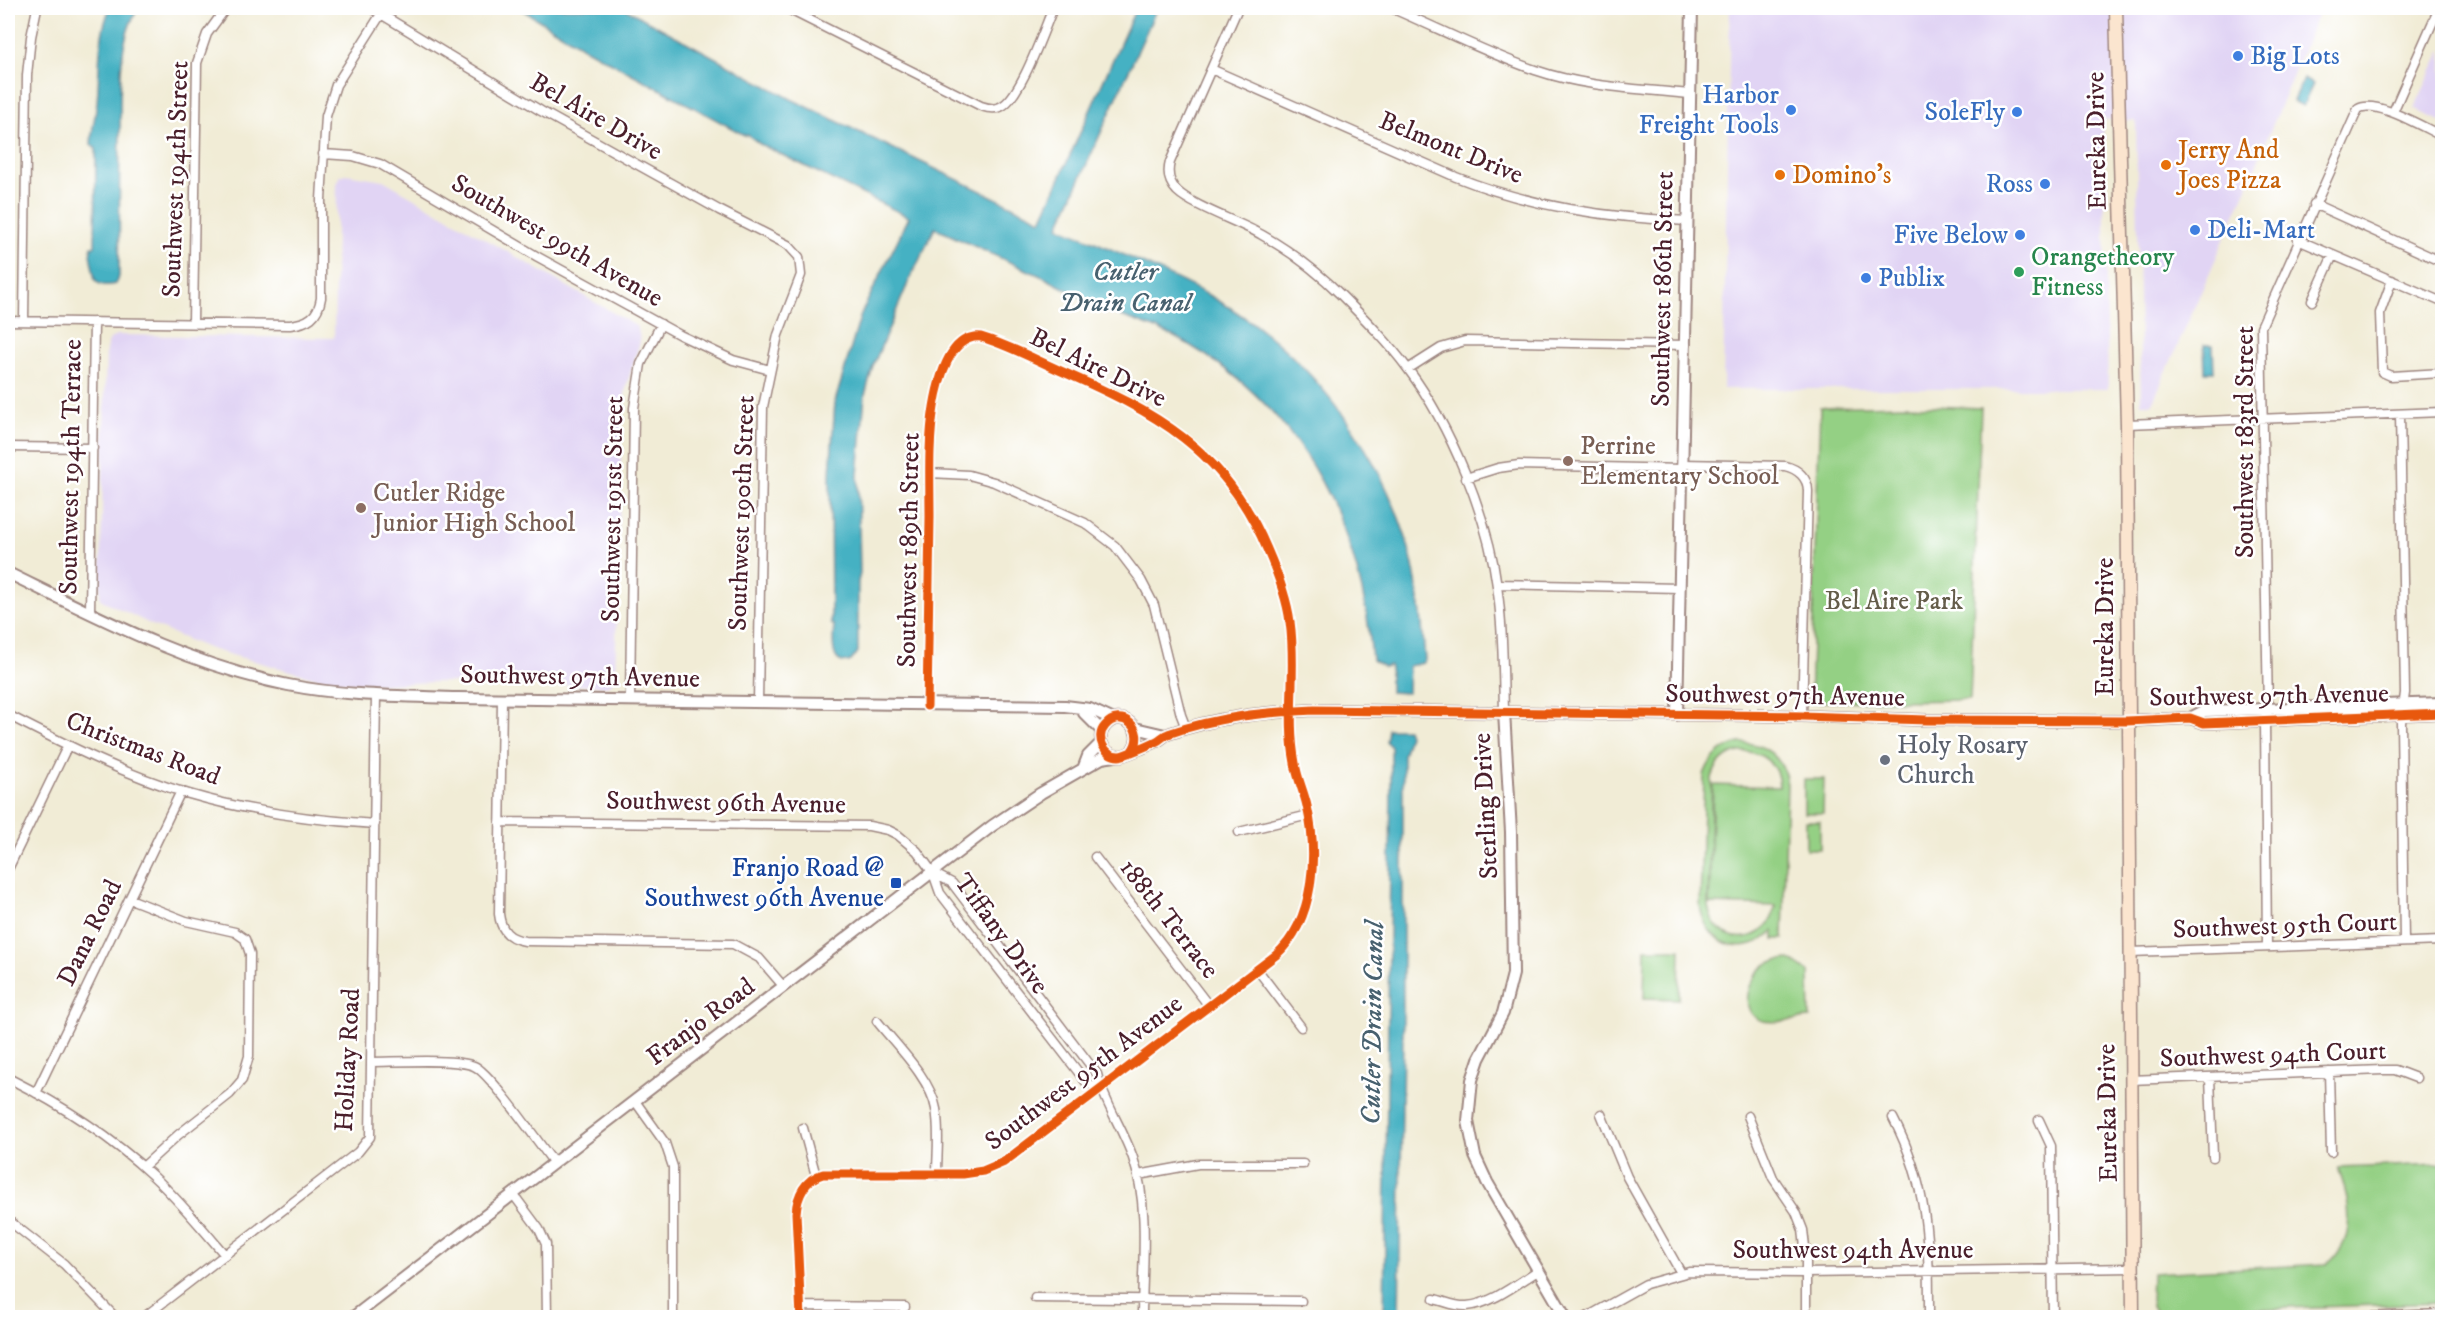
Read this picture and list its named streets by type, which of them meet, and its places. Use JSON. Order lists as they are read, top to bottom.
{
  "streets": {
    "main road": ["Eureka Drive"],
    "street": [
      "Bel Aire Drive",
      "Belmont Drive",
      "Southwest 194th Street",
      "Southwest 99th Avenue",
      "Southwest 186th Street",
      "Southwest 183rd Street",
      "Southwest 194th Terrace",
      "Southwest 191st Street",
      "Southwest 190th Street",
      "Southwest 189th Street",
      "Southwest 97th Avenue",
      "Christmas Road",
      "Southwest 96th Avenue",
      "Sterling Drive",
      "188th Terrace",
      "Southwest 95th Court",
      "Dana Road",
      "Tiffany Drive",
      "Franjo Road",
      "Southwest 94th Court",
      "Holiday Road",
      "Southwest 95th Avenue",
      "Southwest 94th Avenue"
    ]
  },
  "crossings": [
    ["Bel Aire Drive", "Southwest 190th Street"],
    ["Bel Aire Drive", "Southwest 189th Street"],
    ["Bel Aire Drive", "Southwest 97th Avenue"],
    ["Bel Aire Drive", "Southwest 95th Avenue"],
    ["Eureka Drive", "Southwest 97th Avenue"],
    ["Eureka Drive", "Southwest 95th Court"],
    ["Eureka Drive", "Southwest 94th Court"],
    ["Eureka Drive", "Southwest 94th Avenue"],
    ["Belmont Drive", "Southwest 186th Street"],
    ["Belmont Drive", "Sterling Drive"],
    ["Southwest 99th Avenue", "Southwest 191st Street"],
    ["Southwest 99th Avenue", "Southwest 190th Street"],
    ["Southwest 186th Street", "Southwest 97th Avenue"],
    ["Southwest 183rd Street", "Southwest 97th Avenue"],
    ["Southwest 183rd Street", "Southwest 95th Court"],
    ["Southwest 194th Terrace", "Southwest 97th Avenue"],
    ["Southwest 191st Street", "Southwest 97th Avenue"],
    ["Southwest 190th Street", "Southwest 97th Avenue"],
    ["Southwest 189th Street", "Southwest 97th Avenue"],
    ["Southwest 97th Avenue", "Sterling Drive"],
    ["Southwest 97th Avenue", "Franjo Road"],
    ["Southwest 97th Avenue", "Holiday Road"],
    ["Christmas Road", "Dana Road"],
    ["Christmas Road", "Holiday Road"],
    ["Southwest 96th Avenue", "Tiffany Drive"],
    ["Southwest 96th Avenue", "Franjo Road"],
    ["188th Terrace", "Southwest 95th Avenue"],
    ["Tiffany Drive", "Franjo Road"],
    ["Tiffany Drive", "Southwest 95th Avenue"]
  ],
  "water": ["Cutler Drain Canal"],
  "parks": ["Bel Aire Park"],
  "places": {
    "other": [
      "Big Lots",
      "Harbor Freight Tools",
      "SoleFly",
      "Jerry And Joes Pizza",
      "Domino's",
      "Ross",
      "Deli-Mart",
      "Five Below",
      "Orangetheory Fitness",
      "Publix",
      "Perrine Elementary School",
      "Cutler Ridge Junior High School",
      "Holy Rosary Church"
    ],
    "transit": ["Franjo Road @ Southwest 96th Avenue"]
  }
}
